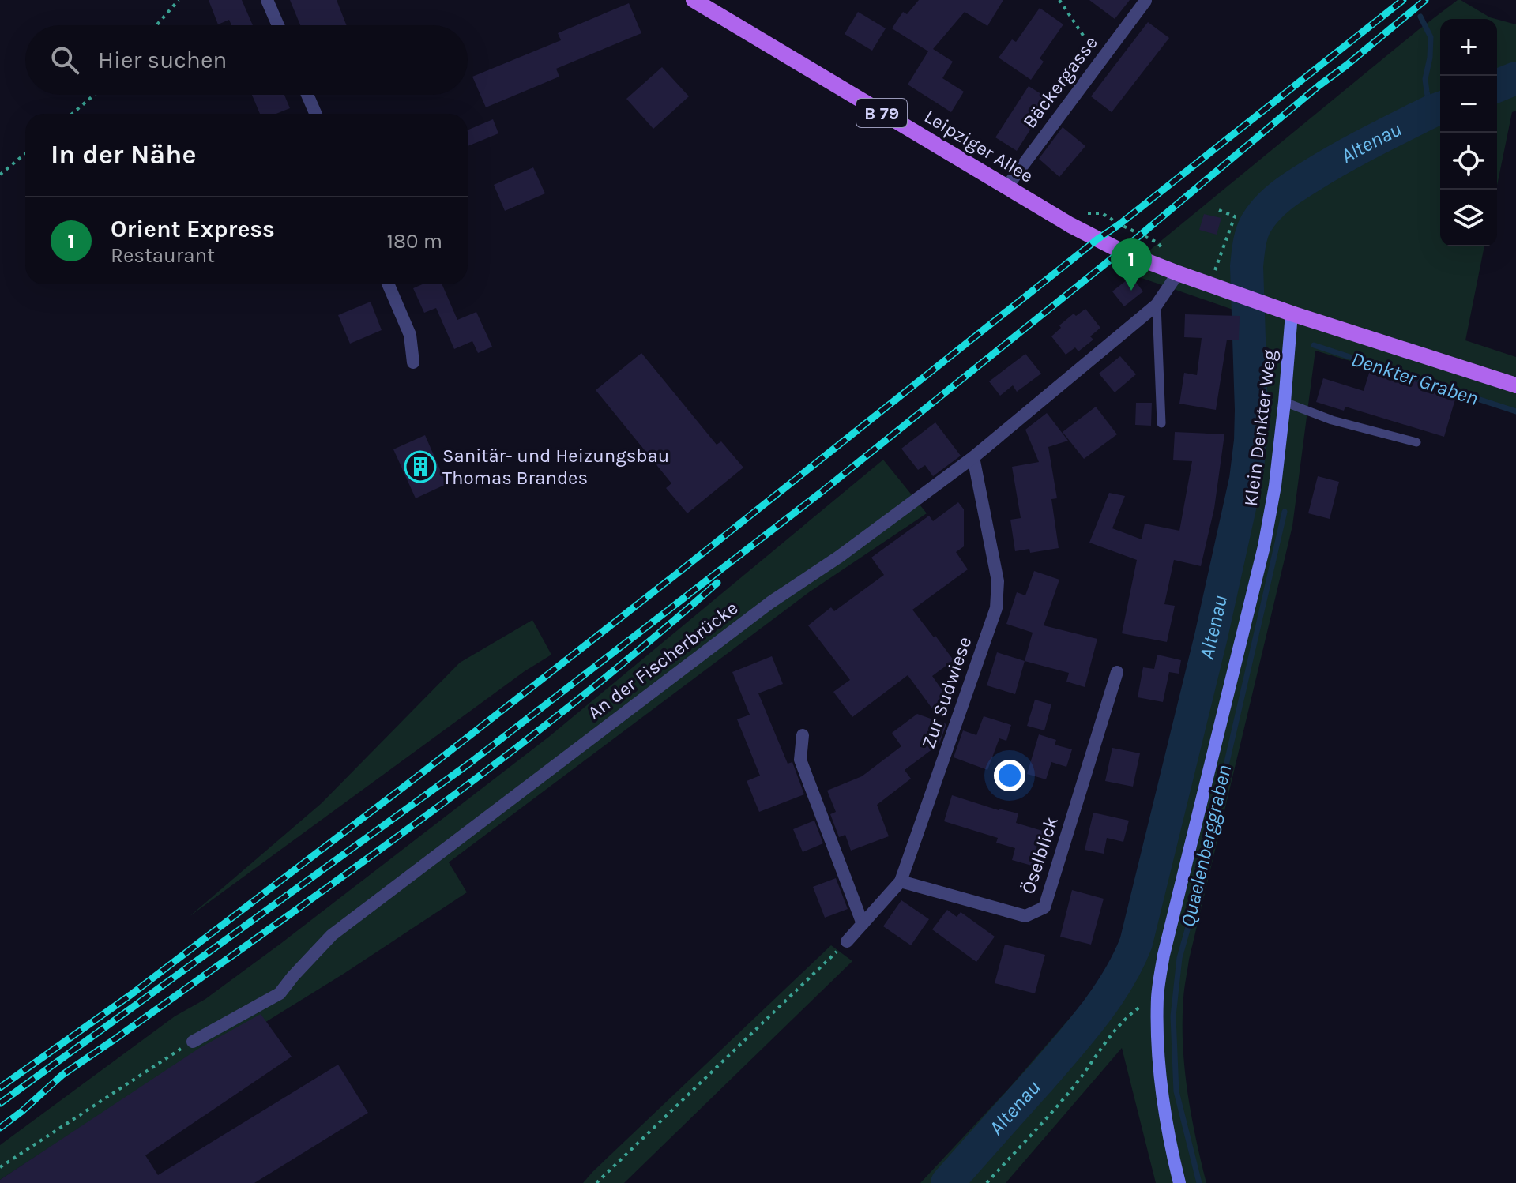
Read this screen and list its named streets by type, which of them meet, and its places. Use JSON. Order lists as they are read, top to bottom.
{
  "streets": {
    "main road": ["B 79", "Leipziger Allee"],
    "street": [
      "Bäckergasse",
      "Klein Denkter Weg",
      "An der Fischerbrücke",
      "Zur Sudwiese",
      "Öselblick"
    ]
  },
  "crossings": [
    ["Bäckergasse", "Leipziger Allee"],
    ["B 79", "Leipziger Allee"],
    ["B 79", "Klein Denkter Weg"],
    ["Leipziger Allee", "Klein Denkter Weg"],
    ["Leipziger Allee", "An der Fischerbrücke"],
    ["An der Fischerbrücke", "Zur Sudwiese"],
    ["Zur Sudwiese", "Öselblick"]
  ],
  "water": ["Altenau", "Denkter Graben", "Quaelenberggraben"],
  "places": {
    "building": ["Sanitär- und Heizungsbau Thomas Brandes"]
  },
  "page": {
    "map_buttons": ["+", "−"],
    "search": "Hier suchen",
    "heading": "In der Nähe",
    "list": [
      {
        "mark": "1",
        "name": "Orient Express",
        "note": "Restaurant",
        "value": "180 m"
      }
    ],
    "pins": "1"
  }
}
